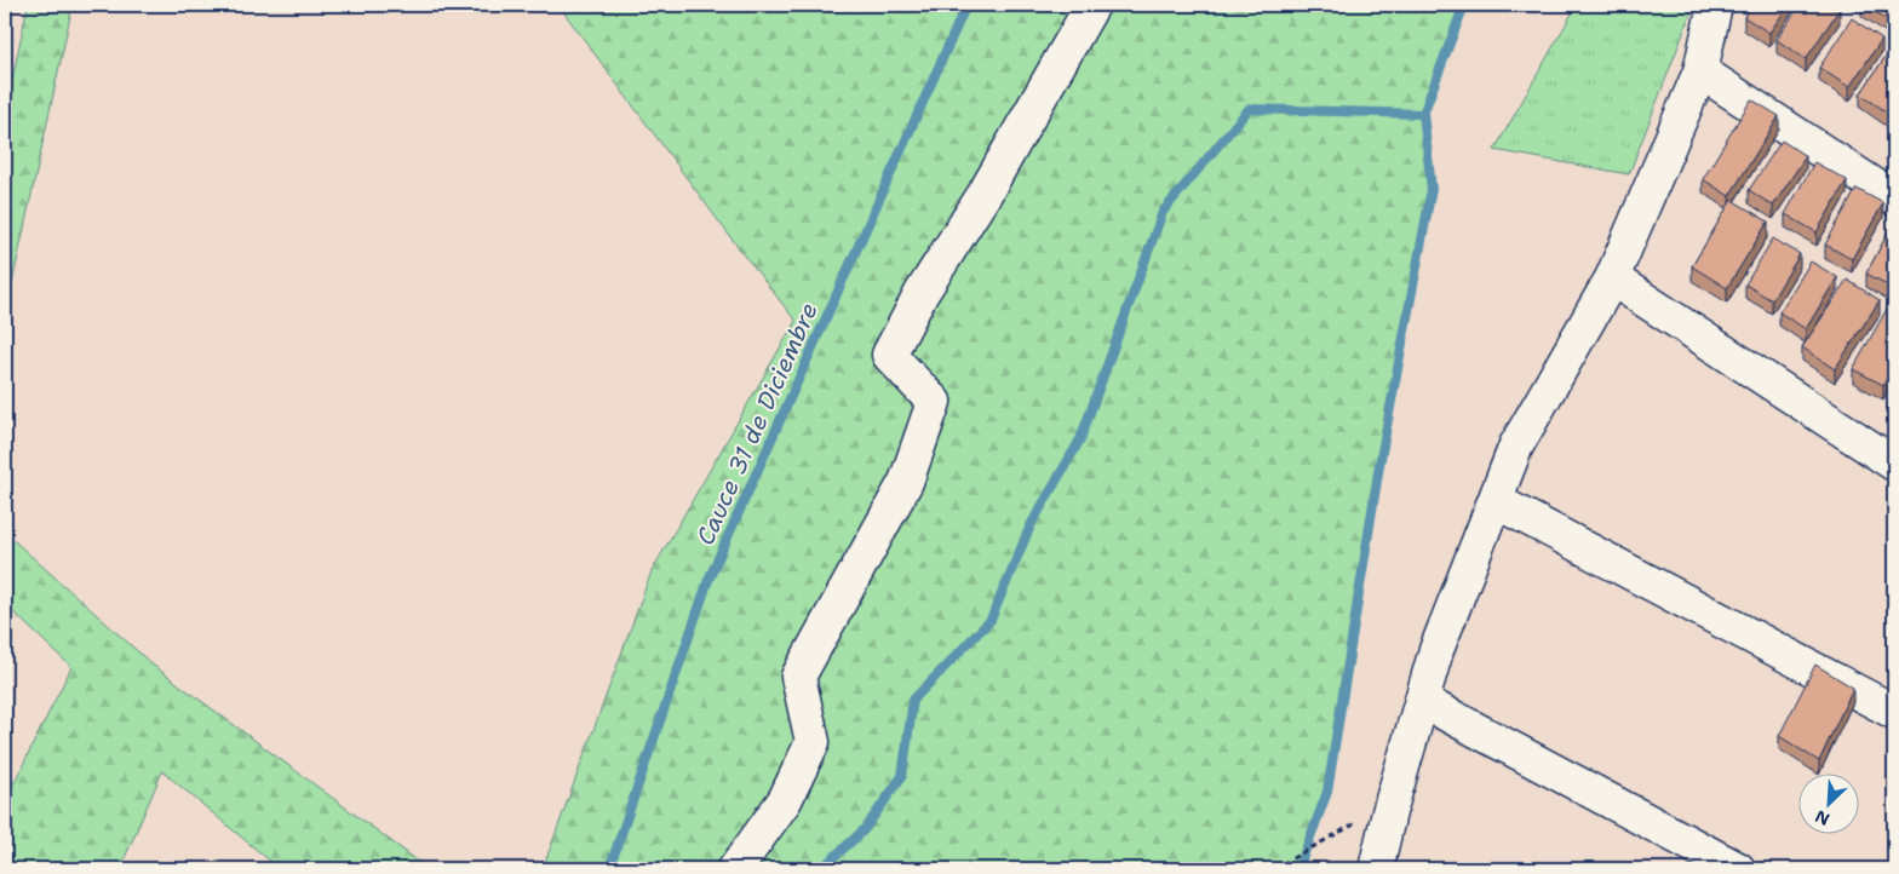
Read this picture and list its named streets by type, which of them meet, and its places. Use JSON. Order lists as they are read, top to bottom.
{
  "water": ["Cauce 31 de Diciembre"],
  "north": "bottom left"
}
